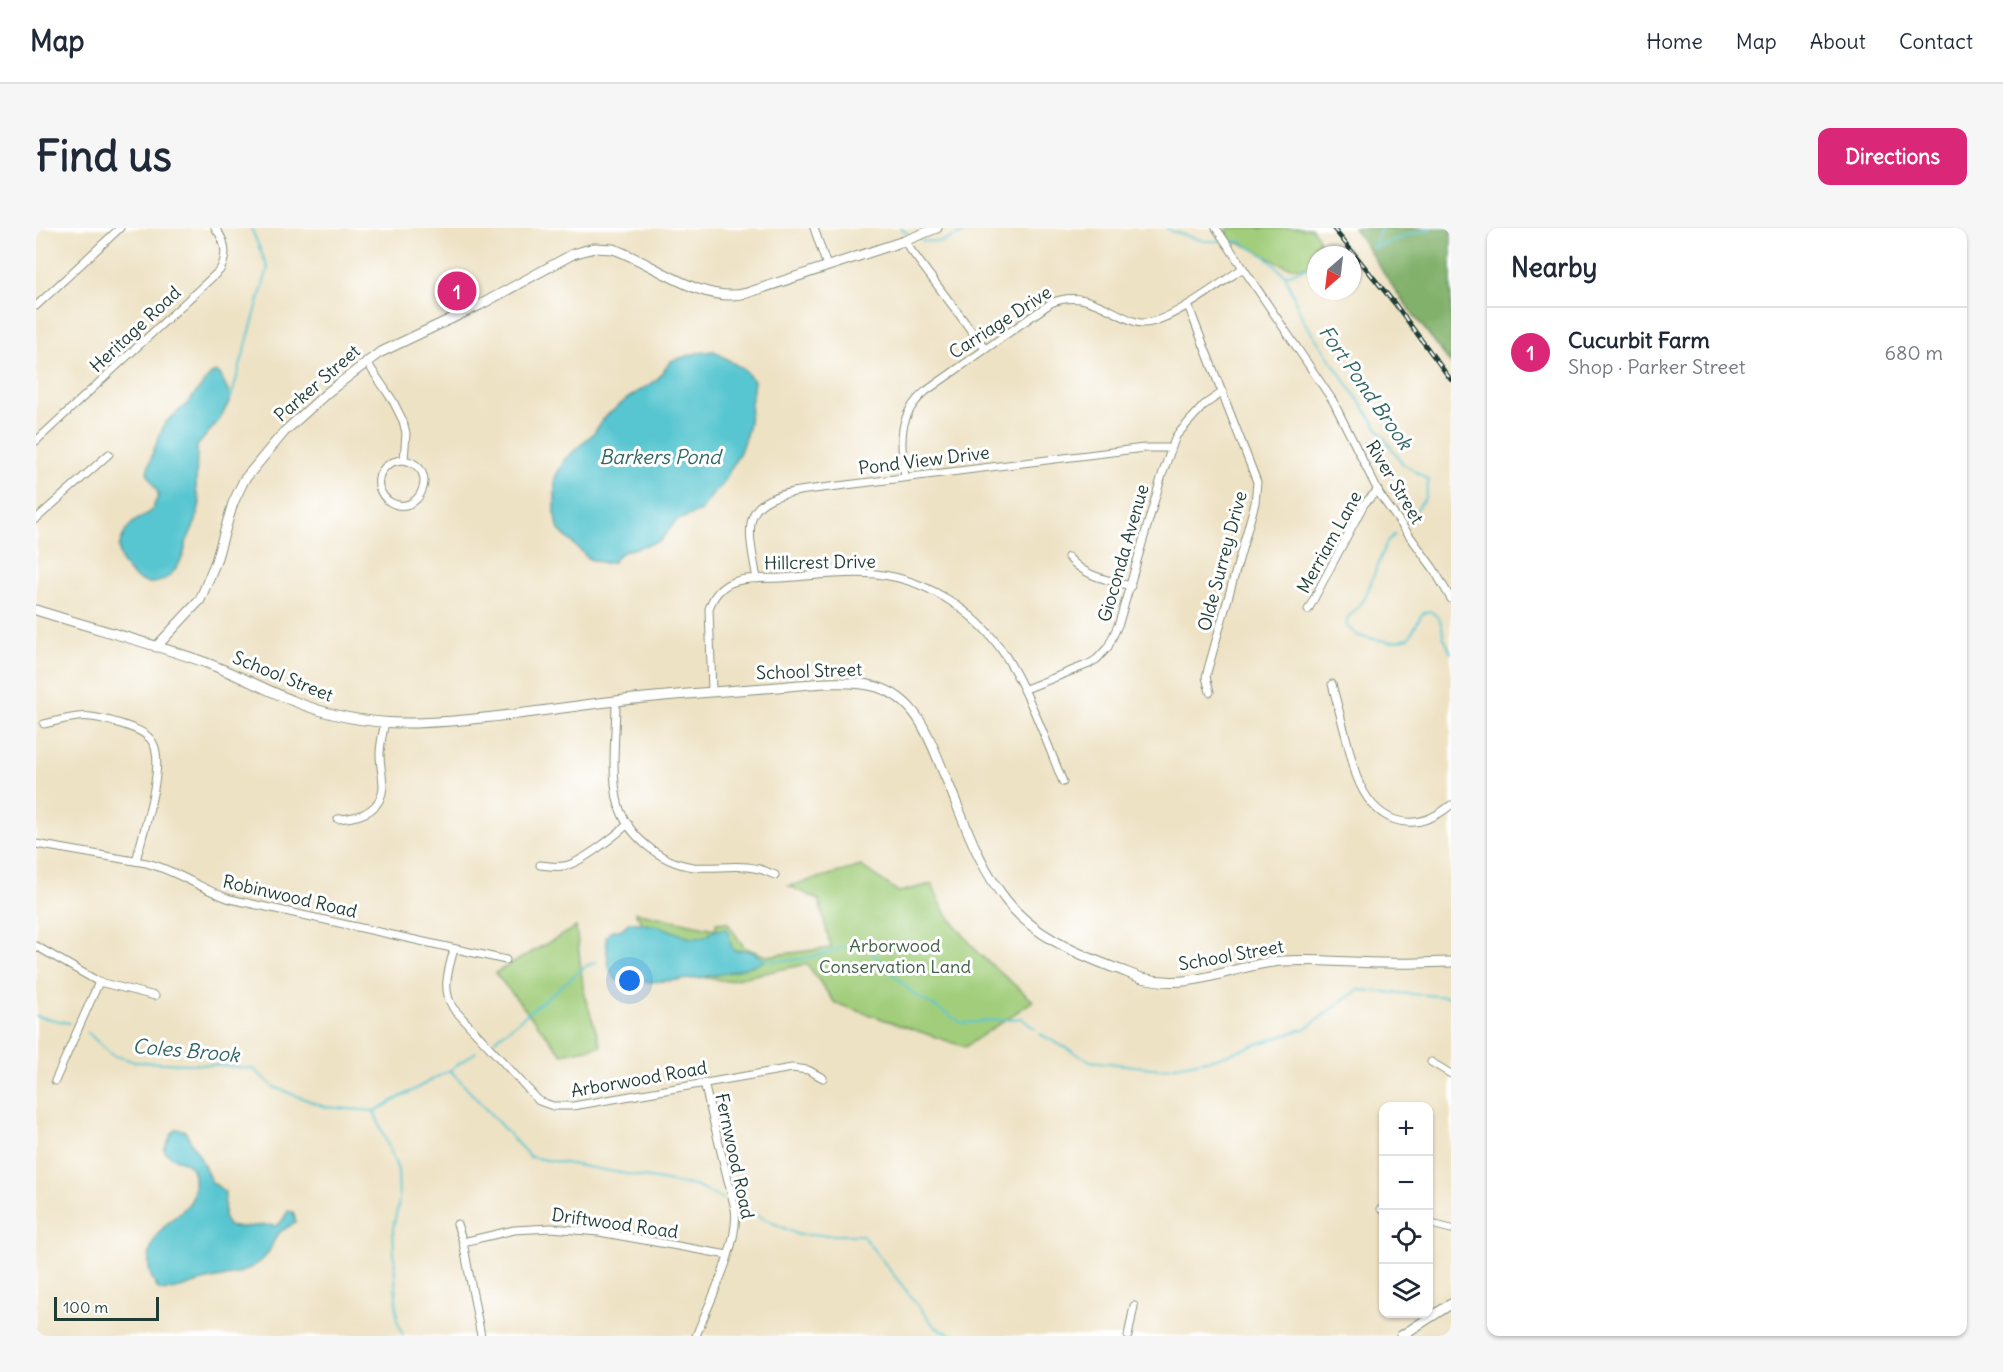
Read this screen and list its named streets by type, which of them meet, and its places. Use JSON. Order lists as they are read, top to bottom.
{
  "streets": {
    "street": [
      "Carriage Drive",
      "Heritage Road",
      "Parker Street",
      "Pond View Drive",
      "River Street",
      "Merriam Lane",
      "Gioconda Avenue",
      "Olde Surrey Drive",
      "Hillcrest Drive",
      "School Street",
      "Robinwood Road",
      "Arborwood Road",
      "Fernwood Road",
      "Driftwood Road"
    ]
  },
  "crossings": [
    ["Carriage Drive", "Pond View Drive"],
    ["Carriage Drive", "River Street"],
    ["Carriage Drive", "Olde Surrey Drive"],
    ["Parker Street", "School Street"],
    ["Pond View Drive", "Gioconda Avenue"],
    ["Pond View Drive", "Hillcrest Drive"],
    ["River Street", "Merriam Lane"],
    ["Gioconda Avenue", "Olde Surrey Drive"],
    ["Gioconda Avenue", "Hillcrest Drive"],
    ["Hillcrest Drive", "School Street"],
    ["Robinwood Road", "Arborwood Road"],
    ["Arborwood Road", "Fernwood Road"],
    ["Fernwood Road", "Driftwood Road"]
  ],
  "water": ["Fort Pond Brook", "Barkers Pond", "Coles Brook"],
  "parks": ["Arborwood Conservation Land"],
  "scale_bar": "100 m",
  "north": "bottom left",
  "page": {
    "header": "Map",
    "nav": [
      "Home",
      "Map",
      "About",
      "Contact"
    ],
    "buttons": "Directions",
    "title": "Find us",
    "heading": "Nearby",
    "pins": "1",
    "list": [
      {
        "mark": "1",
        "name": "Cucurbit Farm",
        "note": "Shop · Parker Street",
        "value": "680 m"
      }
    ],
    "map_buttons": ["+", "−"],
    "scale": "100 m"
  }
}
